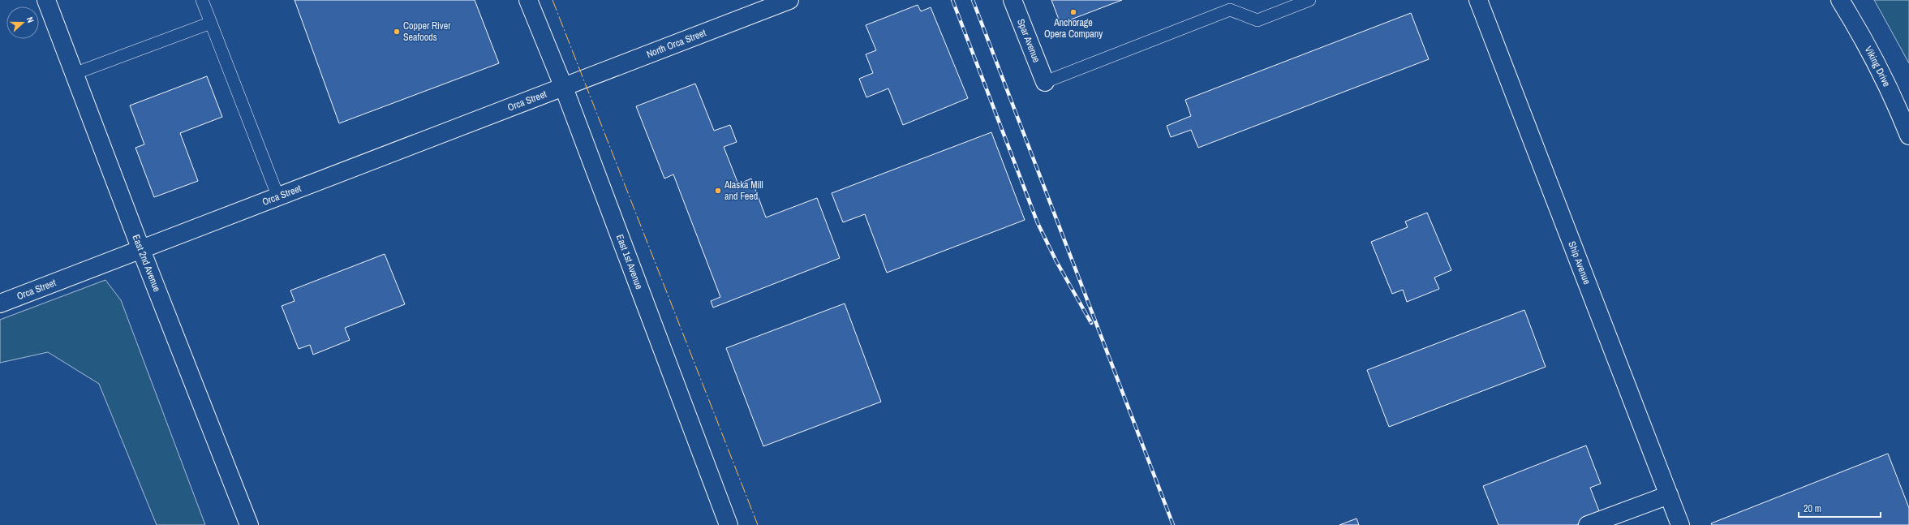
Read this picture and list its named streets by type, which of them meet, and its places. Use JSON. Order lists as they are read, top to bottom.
{
  "streets": {
    "street": [
      "Spar Avenue",
      "North Orca Street",
      "Viking Drive",
      "Orca Street",
      "East 1st Avenue",
      "Ship Avenue",
      "East 2nd Avenue"
    ]
  },
  "crossings": [
    ["North Orca Street", "Orca Street"],
    ["North Orca Street", "East 1st Avenue"],
    ["Orca Street", "East 1st Avenue"],
    ["Orca Street", "East 2nd Avenue"]
  ],
  "places": ["Anchorage Opera Company", "Copper River Seafoods", "Alaska Mill and Feed"],
  "scale_bar": "20 m",
  "north": "right"
}
